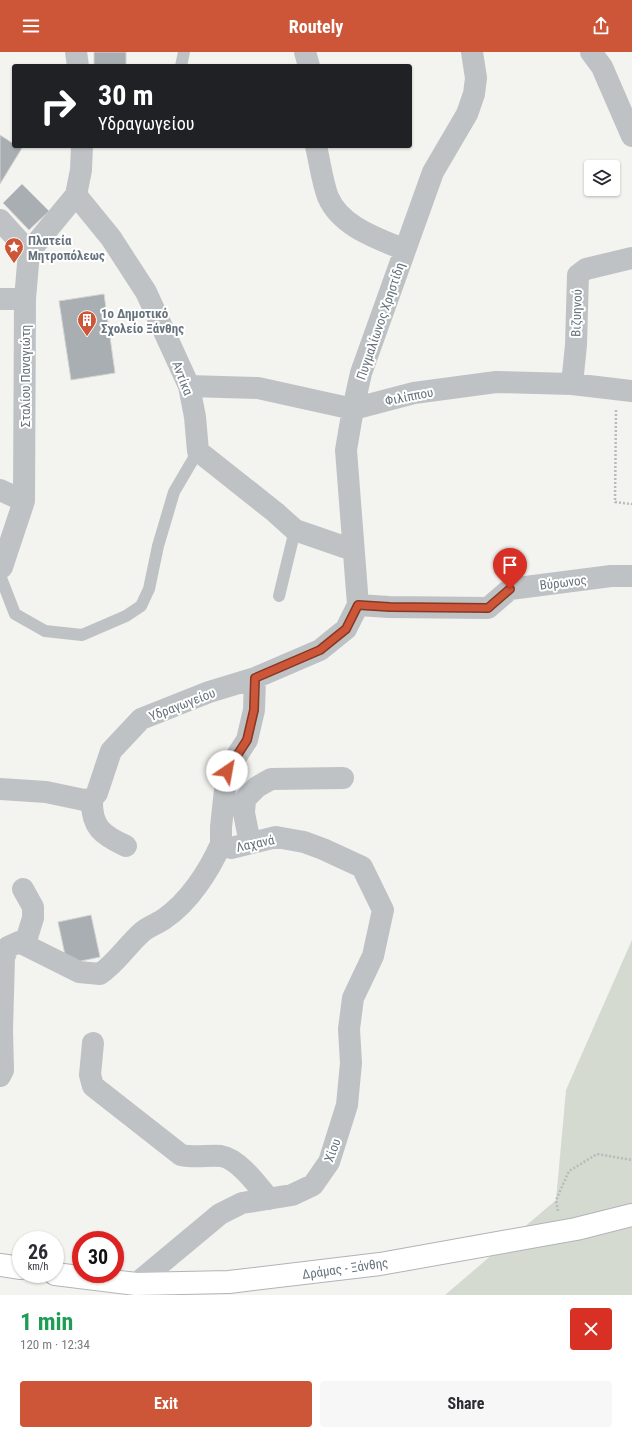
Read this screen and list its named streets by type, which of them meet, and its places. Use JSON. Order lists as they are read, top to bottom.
{
  "streets": {
    "main road": ["Δράμας - Ξάνθης"],
    "street": [
      "Βιζυηνού",
      "Πυγμαλίωνος Χρηστίδη",
      "Σταλίου Παναγιώτη",
      "Αντίκα",
      "Φιλίππου",
      "Βύρωνος",
      "Υδραγωγείου",
      "Λαχανά",
      "Χίου"
    ]
  },
  "crossings": [
    ["Βιζυηνού", "Φιλίππου"],
    ["Πυγμαλίωνος Χρηστίδη", "Φιλίππου"],
    ["Πυγμαλίωνος Χρηστίδη", "Βύρωνος"],
    ["Πυγμαλίωνος Χρηστίδη", "Υδραγωγείου"],
    ["Αντίκα", "Φιλίππου"],
    ["Βύρωνος", "Υδραγωγείου"],
    ["Υδραγωγείου", "Λαχανά"],
    ["Λαχανά", "Χίου"],
    ["Χίου", "Δράμας - Ξάνθης"]
  ],
  "places": {
    "place": ["Πλατεία Μητροπόλεως"],
    "building": ["1ο Δημοτικό Σχολείο Ξάνθης"]
  },
  "page": {
    "header": "Routely",
    "turn": ["30 m", "Υδραγωγείου"],
    "speed": "26 km/h",
    "limit": "30",
    "heading": ["1 min", "120 m · 12:34"],
    "buttons": ["Exit", "Share"]
  }
}
